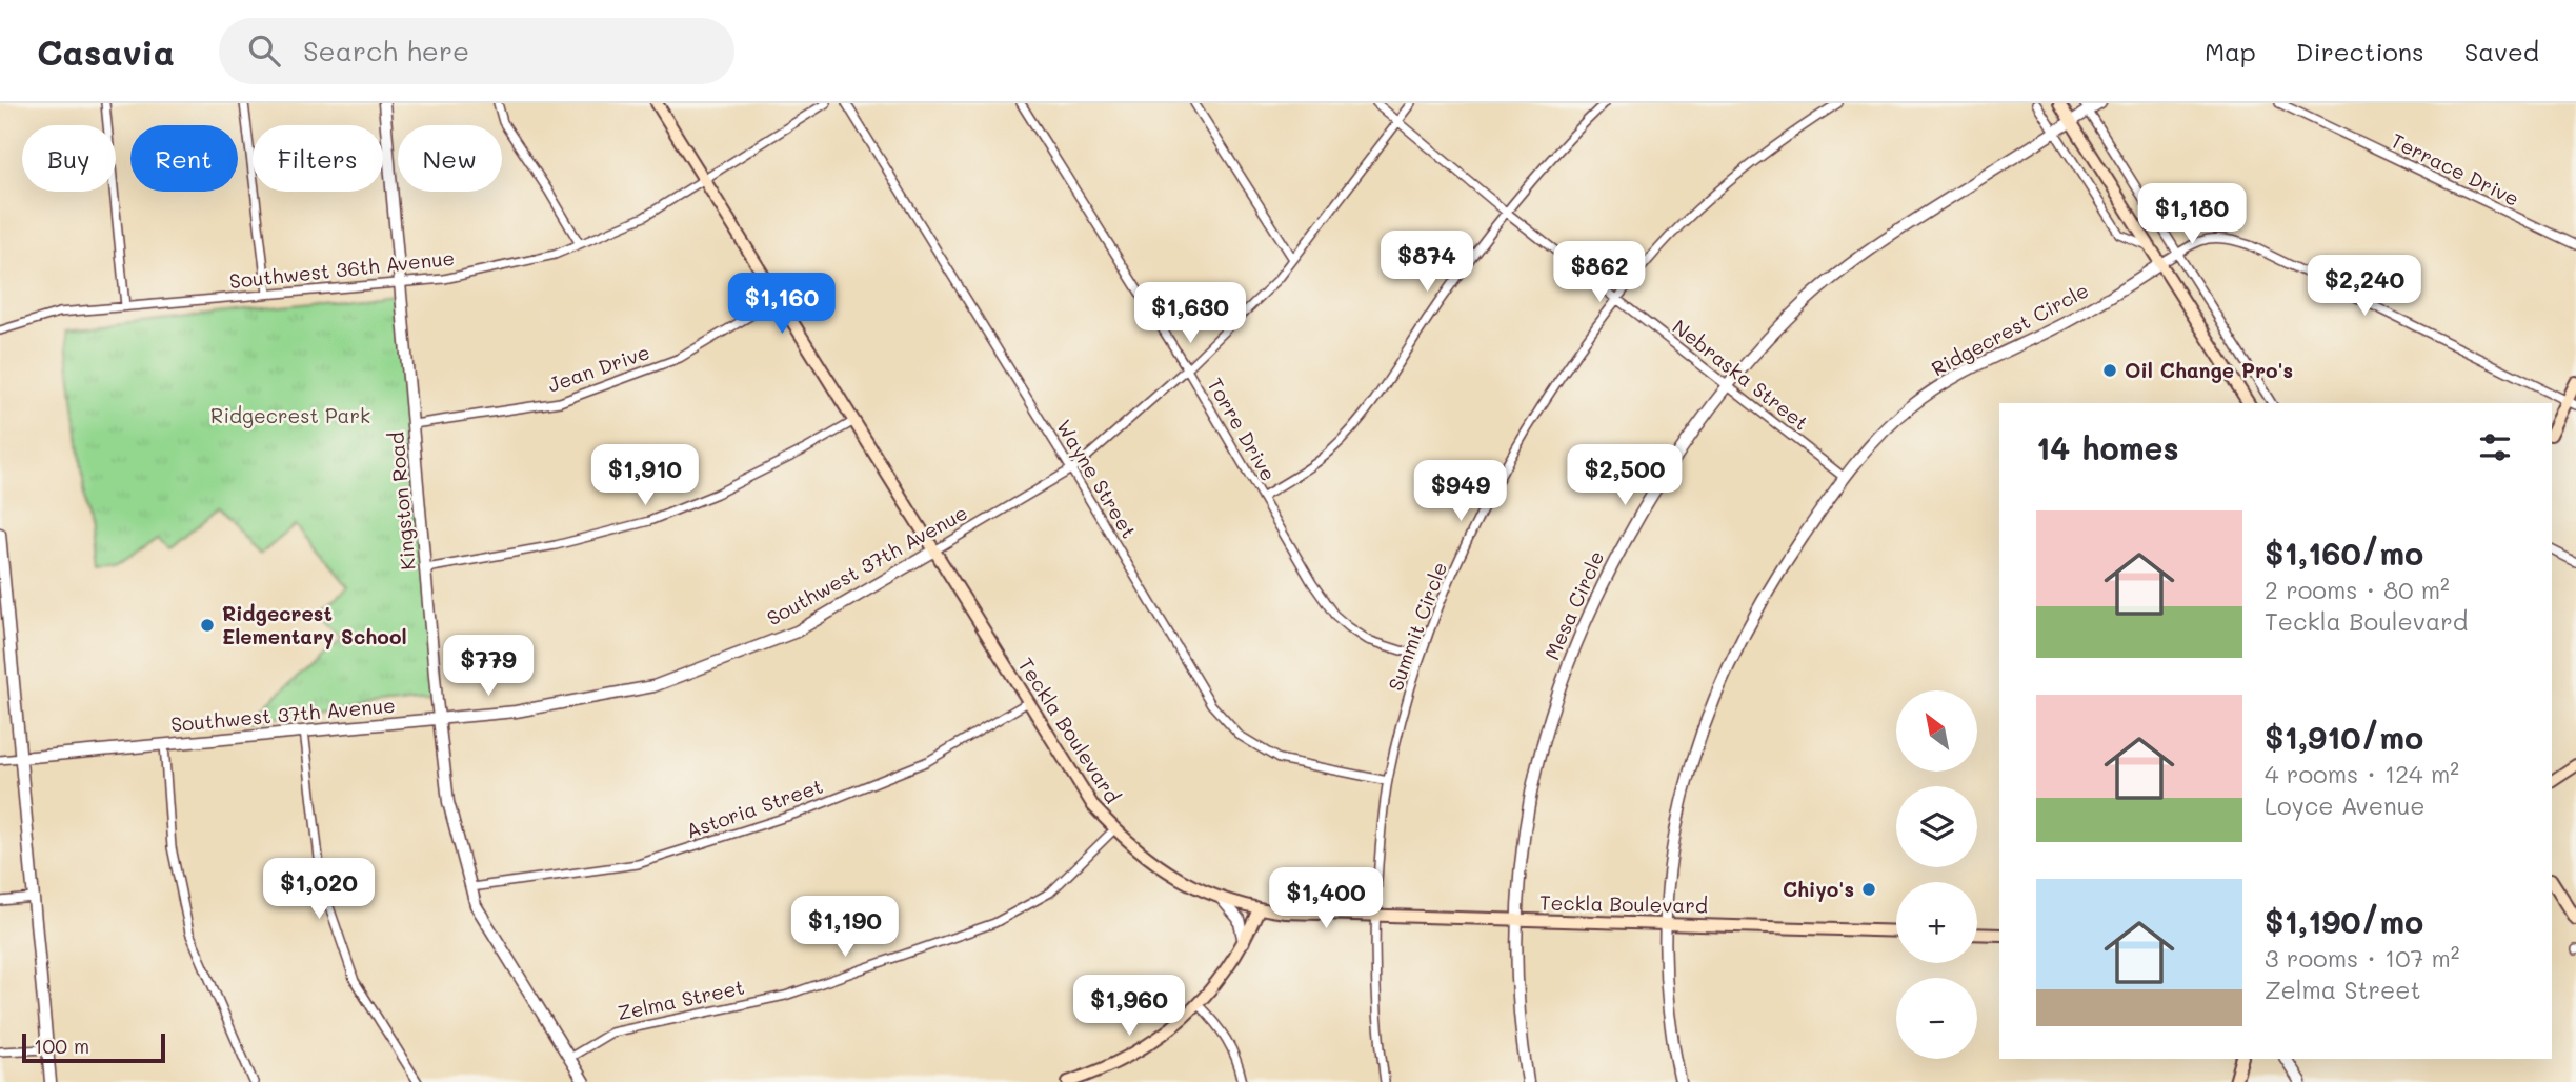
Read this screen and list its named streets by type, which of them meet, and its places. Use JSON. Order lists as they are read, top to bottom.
{
  "streets": {
    "main road": ["Teckla Boulevard"],
    "street": [
      "Terrace Drive",
      "Southwest 36th Avenue",
      "Ridgecrest Circle",
      "Jean Drive",
      "Nebraska Street",
      "Torre Drive",
      "Wayne Street",
      "Kingston Road",
      "Southwest 37th Avenue",
      "Mesa Circle",
      "Summit Circle",
      "Astoria Street",
      "Zelma Street"
    ]
  },
  "crossings": [
    ["Southwest 36th Avenue", "Kingston Road"],
    ["Southwest 36th Avenue", "Teckla Boulevard"],
    ["Ridgecrest Circle", "Nebraska Street"],
    ["Ridgecrest Circle", "Teckla Boulevard"],
    ["Jean Drive", "Kingston Road"],
    ["Jean Drive", "Teckla Boulevard"],
    ["Nebraska Street", "Southwest 37th Avenue"],
    ["Nebraska Street", "Mesa Circle"],
    ["Nebraska Street", "Summit Circle"],
    ["Torre Drive", "Southwest 37th Avenue"],
    ["Torre Drive", "Summit Circle"],
    ["Wayne Street", "Southwest 37th Avenue"],
    ["Wayne Street", "Summit Circle"],
    ["Kingston Road", "Southwest 37th Avenue"],
    ["Kingston Road", "Astoria Street"],
    ["Kingston Road", "Zelma Street"],
    ["Southwest 37th Avenue", "Teckla Boulevard"],
    ["Mesa Circle", "Teckla Boulevard"],
    ["Summit Circle", "Teckla Boulevard"],
    ["Teckla Boulevard", "Astoria Street"],
    ["Teckla Boulevard", "Zelma Street"]
  ],
  "parks": ["Ridgecrest Park"],
  "places": ["Oil Change Pro's", "Ridgecrest Elementary School", "Chiyo's"],
  "scale_bar": "100 m",
  "north": "top left",
  "page": {
    "header": "Casavia",
    "search": "Search here",
    "nav": ["Map", "Directions", "Saved"],
    "chip": [
      "Buy",
      "Rent",
      "Filters",
      "New"
    ],
    "price": [
      "$1,180",
      "$874",
      "$862",
      "$2,240",
      "$1,160",
      "$1,630",
      "$1,910",
      "$2,500",
      "$949",
      "$779",
      "$1,020",
      "$1,400",
      "$1,190",
      "$1,960"
    ],
    "heading": "14 homes",
    "list": [
      {
        "name": "$1,160/mo",
        "note": "2 rooms · 80 m² · Teckla Boulevard"
      },
      {
        "name": "$1,910/mo",
        "note": "4 rooms · 124 m² · Loyce Avenue"
      },
      {
        "name": "$1,190/mo",
        "note": "3 rooms · 107 m² · Zelma Street"
      }
    ],
    "map_buttons": ["+", "−"],
    "scale": "100 m"
  }
}
